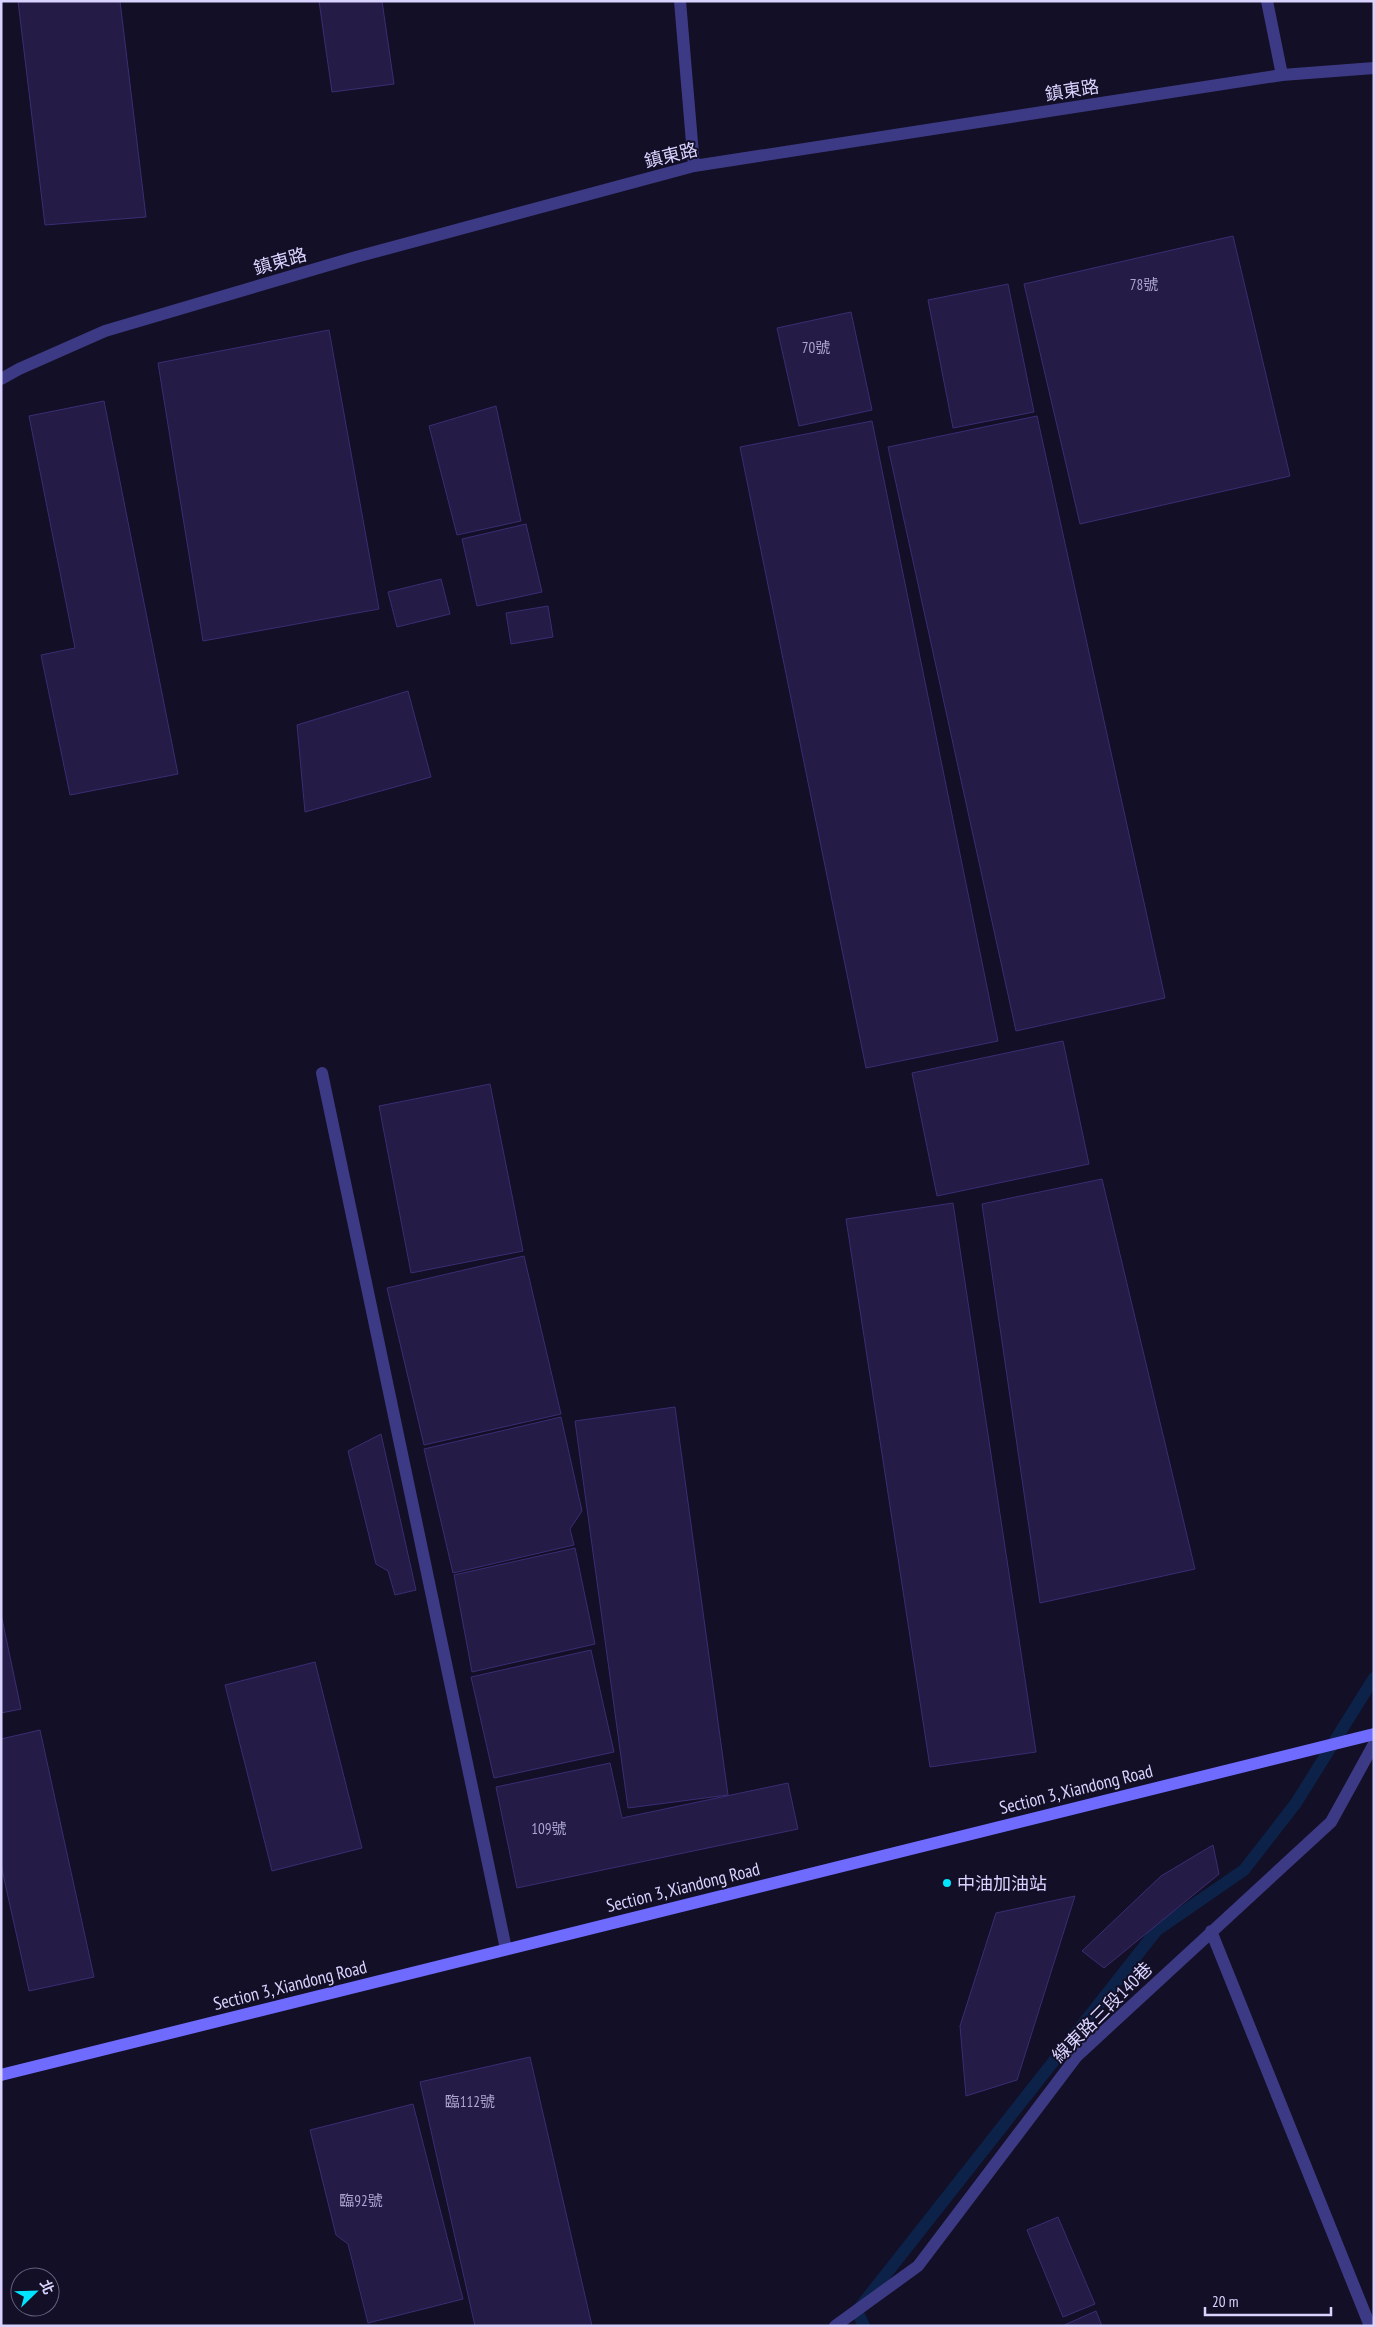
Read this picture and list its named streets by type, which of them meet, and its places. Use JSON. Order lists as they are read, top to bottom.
{
  "streets": {
    "main road": ["Section 3, Xiandong Road"],
    "street": ["鎮東路", "線東路三段140巷"]
  },
  "places": ["中油加油站"],
  "house_numbers": [
    "78號",
    "70號",
    "109號",
    "臨112號",
    "臨92號"
  ],
  "scale_bar": "20 m",
  "north": "top right"
}
